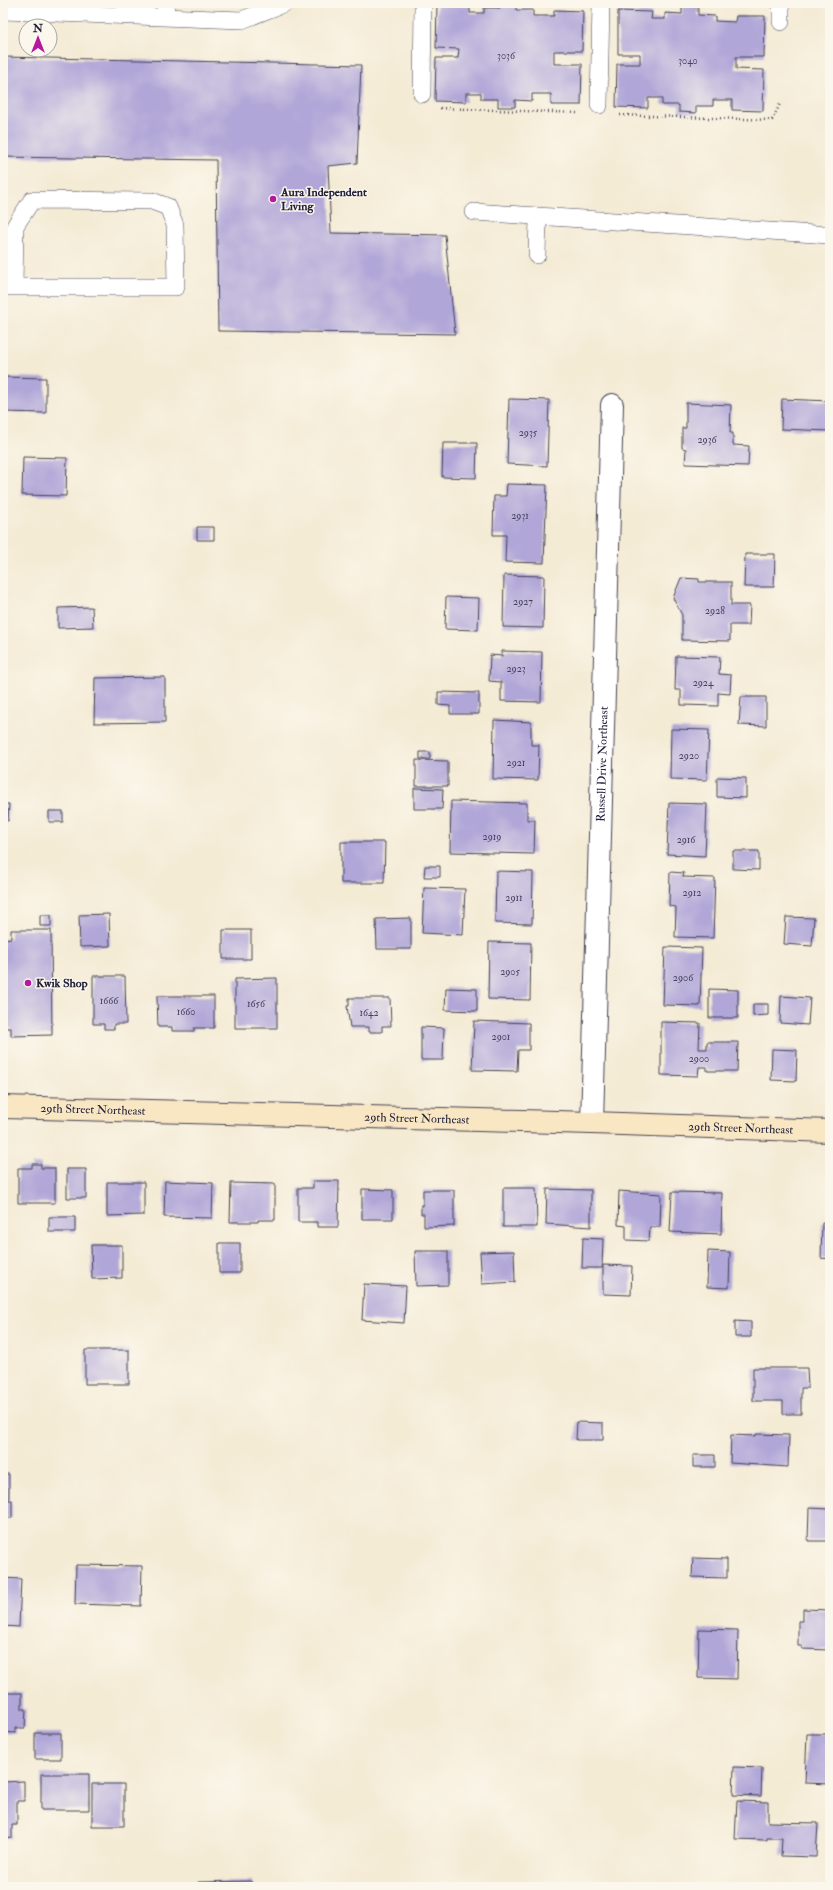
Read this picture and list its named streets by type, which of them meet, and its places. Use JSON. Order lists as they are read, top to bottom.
{
  "streets": {
    "main road": ["29th Street Northeast"],
    "street": ["Russell Drive Northeast"]
  },
  "crossings": [
    ["Russell Drive Northeast", "29th Street Northeast"]
  ],
  "places": ["Aura Independent Living", "Kwik Shop"],
  "house_numbers": [
    "3036",
    "3040",
    "2935",
    "2936",
    "2931",
    "2927",
    "2928",
    "2923",
    "2924",
    "2920",
    "2921",
    "2919",
    "2916",
    "2912",
    "2911",
    "2905",
    "2906",
    "1666",
    "1656",
    "1660",
    "1642",
    "2901",
    "2900"
  ],
  "north": "top"
}
